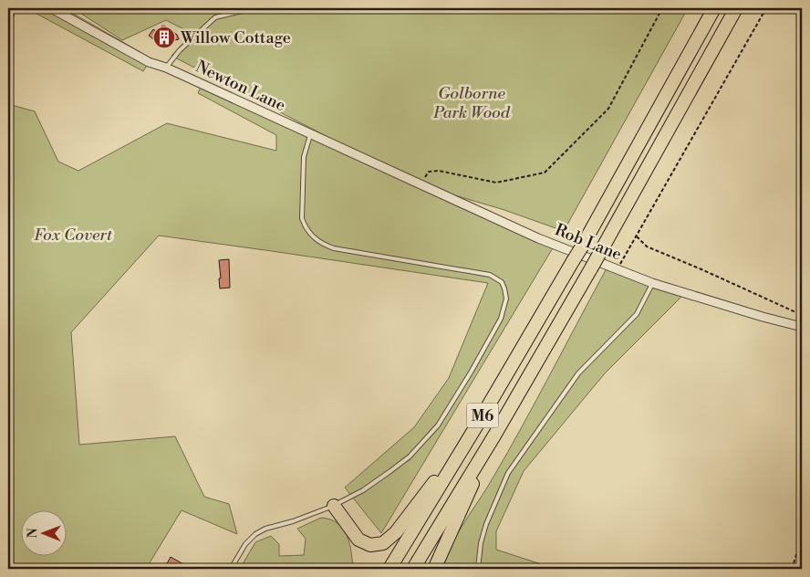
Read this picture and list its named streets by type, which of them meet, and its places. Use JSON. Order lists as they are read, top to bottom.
{
  "streets": {
    "highway": ["M6"],
    "street": ["Newton Lane", "Rob Lane"]
  },
  "crossings": [
    ["Newton Lane", "Rob Lane"]
  ],
  "parks": ["Golborne Park Wood", "Fox Covert"],
  "places": {
    "building": ["Willow Cottage"]
  },
  "north": "left"
}
